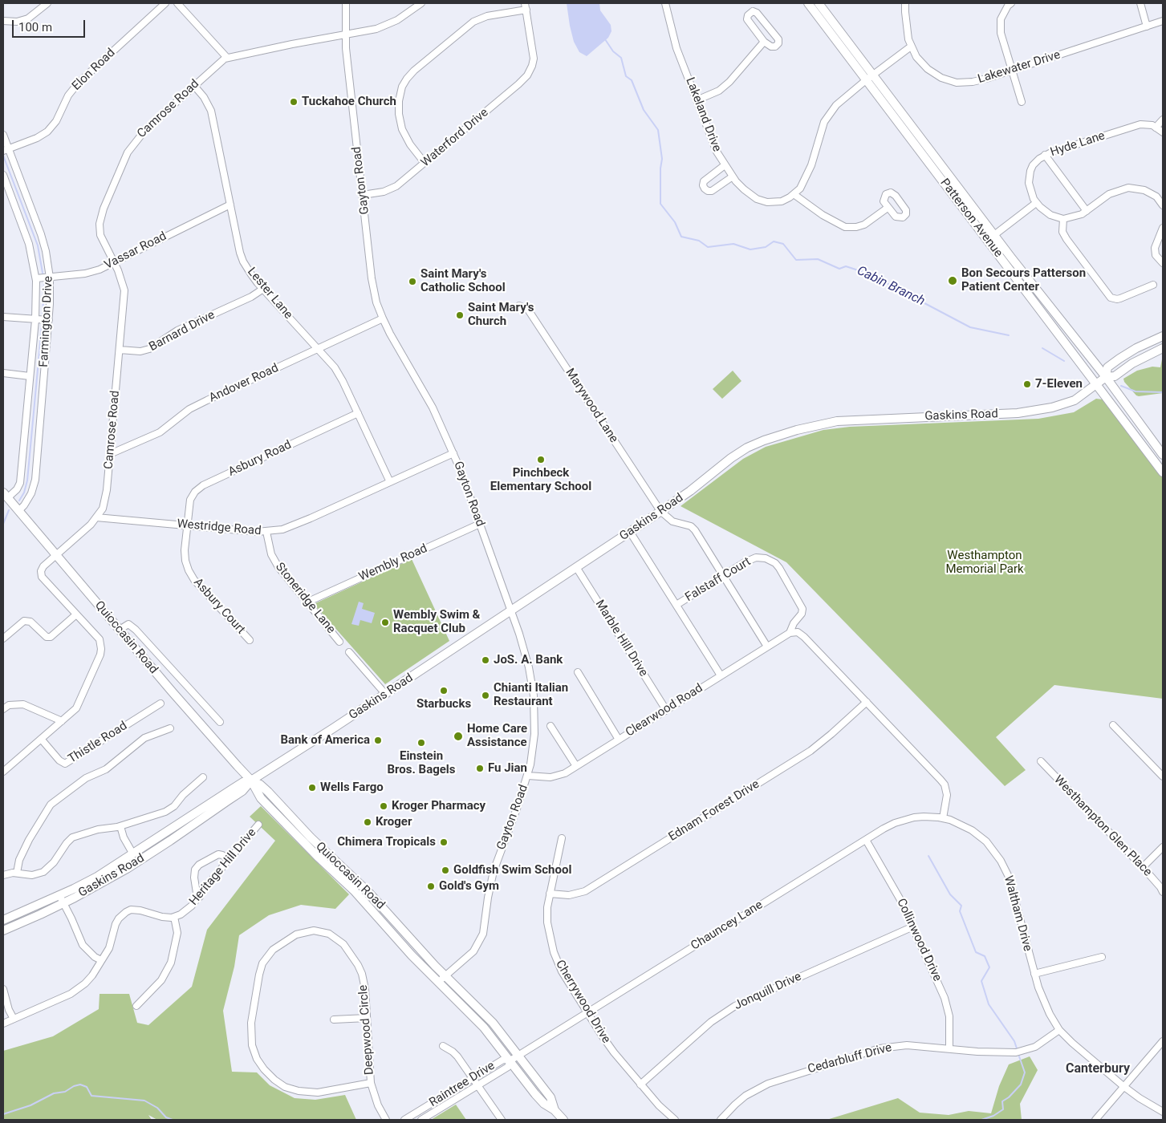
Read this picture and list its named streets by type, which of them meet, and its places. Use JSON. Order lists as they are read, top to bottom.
{
  "streets": {
    "main road": ["Patterson Avenue", "Gaskins Road", "Quioccasin Road"],
    "street": [
      "Lakewater Drive",
      "Elon Road",
      "Camrose Road",
      "Lakeland Drive",
      "Waterford Drive",
      "Hyde Lane",
      "Gayton Road",
      "Vassar Road",
      "Lester Lane",
      "Farmington Drive",
      "Barnard Drive",
      "Andover Road",
      "Marywood Lane",
      "Asbury Road",
      "Westridge Road",
      "Wembly Road",
      "Falstaff Court",
      "Stoneridge Lane",
      "Asbury Court",
      "Marble Hill Drive",
      "Clearwood Road",
      "Thistle Road",
      "Ednam Forest Drive",
      "Westhampton Glen Place",
      "Heritage Hill Drive",
      "Waltham Drive",
      "Chauncey Lane",
      "Collinwood Drive",
      "Jonquill Drive",
      "Cherrywood Drive",
      "Deepwood Circle",
      "Cedarbluff Drive",
      "Raintree Drive"
    ]
  },
  "crossings": [
    ["Elon Road", "Farmington Drive"],
    ["Camrose Road", "Gayton Road"],
    ["Camrose Road", "Vassar Road"],
    ["Camrose Road", "Lester Lane"],
    ["Camrose Road", "Barnard Drive"],
    ["Camrose Road", "Andover Road"],
    ["Camrose Road", "Westridge Road"],
    ["Waterford Drive", "Gayton Road"],
    ["Gayton Road", "Andover Road"],
    ["Gayton Road", "Gaskins Road"],
    ["Gayton Road", "Westridge Road"],
    ["Gayton Road", "Wembly Road"],
    ["Gayton Road", "Quioccasin Road"],
    ["Gayton Road", "Clearwood Road"],
    ["Patterson Avenue", "Gaskins Road"],
    ["Vassar Road", "Lester Lane"],
    ["Vassar Road", "Farmington Drive"],
    ["Lester Lane", "Barnard Drive"],
    ["Lester Lane", "Andover Road"],
    ["Lester Lane", "Asbury Road"],
    ["Lester Lane", "Westridge Road"],
    ["Farmington Drive", "Quioccasin Road"],
    ["Marywood Lane", "Gaskins Road"],
    ["Gaskins Road", "Quioccasin Road"],
    ["Gaskins Road", "Marble Hill Drive"],
    ["Asbury Road", "Westridge Road"],
    ["Asbury Road", "Asbury Court"],
    ["Westridge Road", "Stoneridge Lane"],
    ["Westridge Road", "Asbury Court"],
    ["Wembly Road", "Stoneridge Lane"],
    ["Falstaff Court", "Clearwood Road"],
    ["Marble Hill Drive", "Clearwood Road"],
    ["Clearwood Road", "Ednam Forest Drive"],
    ["Ednam Forest Drive", "Cherrywood Drive"],
    ["Waltham Drive", "Chauncey Lane"],
    ["Waltham Drive", "Cedarbluff Drive"],
    ["Chauncey Lane", "Collinwood Drive"],
    ["Chauncey Lane", "Cherrywood Drive"],
    ["Chauncey Lane", "Raintree Drive"],
    ["Collinwood Drive", "Jonquill Drive"],
    ["Collinwood Drive", "Cedarbluff Drive"],
    ["Jonquill Drive", "Cherrywood Drive"]
  ],
  "districts": ["Canterbury"],
  "water": ["Cabin Branch"],
  "parks": ["Westhampton Memorial Park"],
  "places": [
    "Tuckahoe Church",
    "Bon Secours Patterson Patient Center",
    "Saint Mary's Catholic School",
    "Saint Mary's Church",
    "7-Eleven",
    "Pinchbeck Elementary School",
    "Wembly Swim & Racquet Club",
    "JoS. A. Bank",
    "Starbucks",
    "Chianti Italian Restaurant",
    "Home Care Assistance",
    "Bank of America",
    "Einstein Bros. Bagels",
    "Fu Jian",
    "Wells Fargo",
    "Kroger Pharmacy",
    "Kroger",
    "Chimera Tropicals",
    "Goldfish Swim School",
    "Gold's Gym"
  ],
  "scale_bar": "100 m"
}
